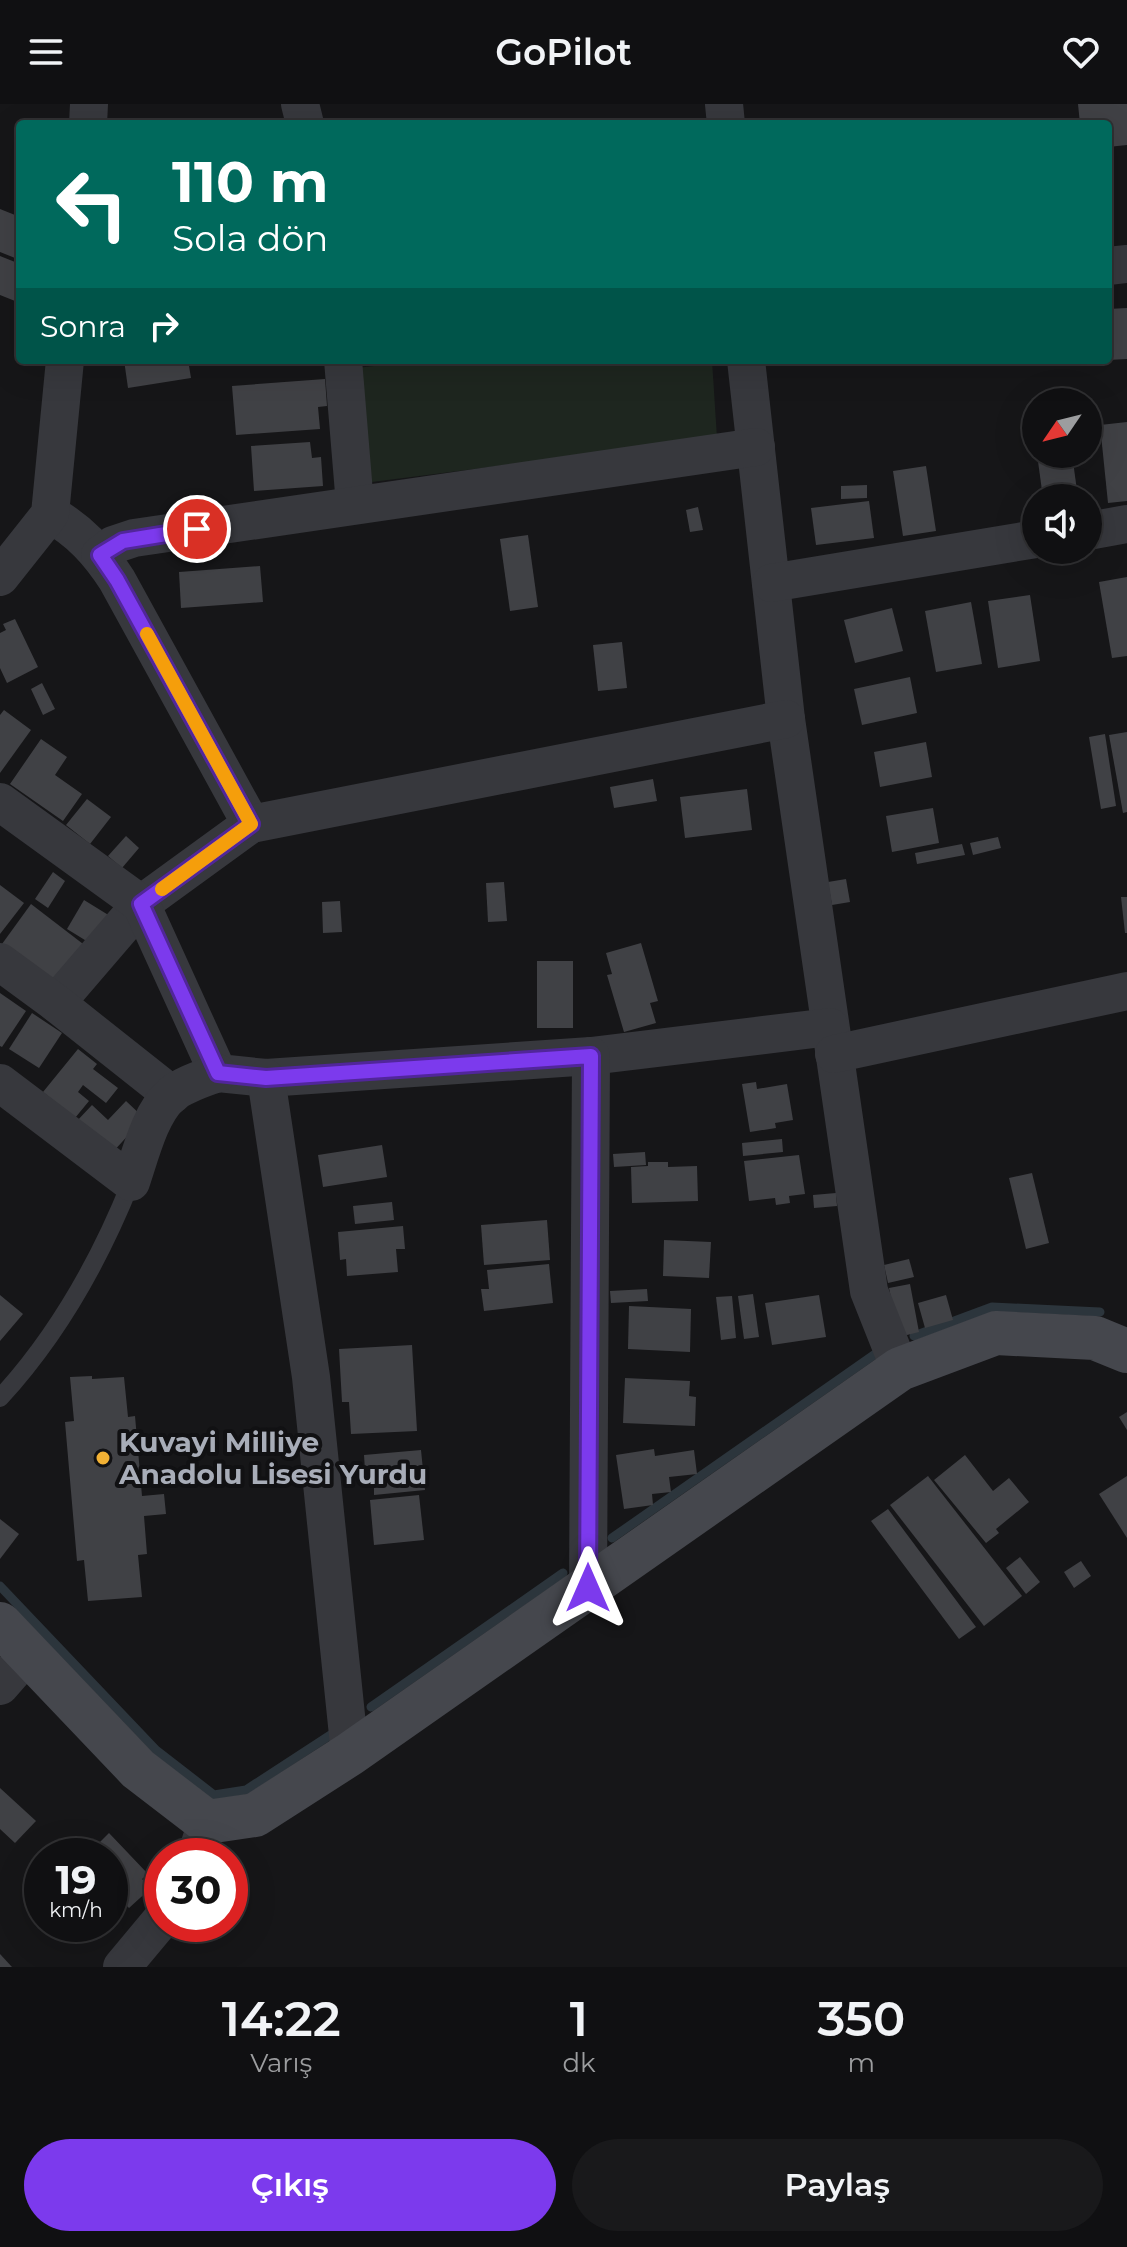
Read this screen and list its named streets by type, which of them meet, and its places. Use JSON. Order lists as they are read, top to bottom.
{
  "places": ["Kuvayi Milliye Anadolu Lisesi Yurdu"],
  "north": "bottom left",
  "page": {
    "header": "GoPilot",
    "turn": ["110 m", "Sola dön"],
    "then": "Sonra",
    "speed": "19 km/h",
    "limit": "30",
    "eta": [
      "14:22",
      "Varış",
      "1",
      "dk",
      "350",
      "m"
    ],
    "buttons": ["Çıkış", "Paylaş"]
  }
}
